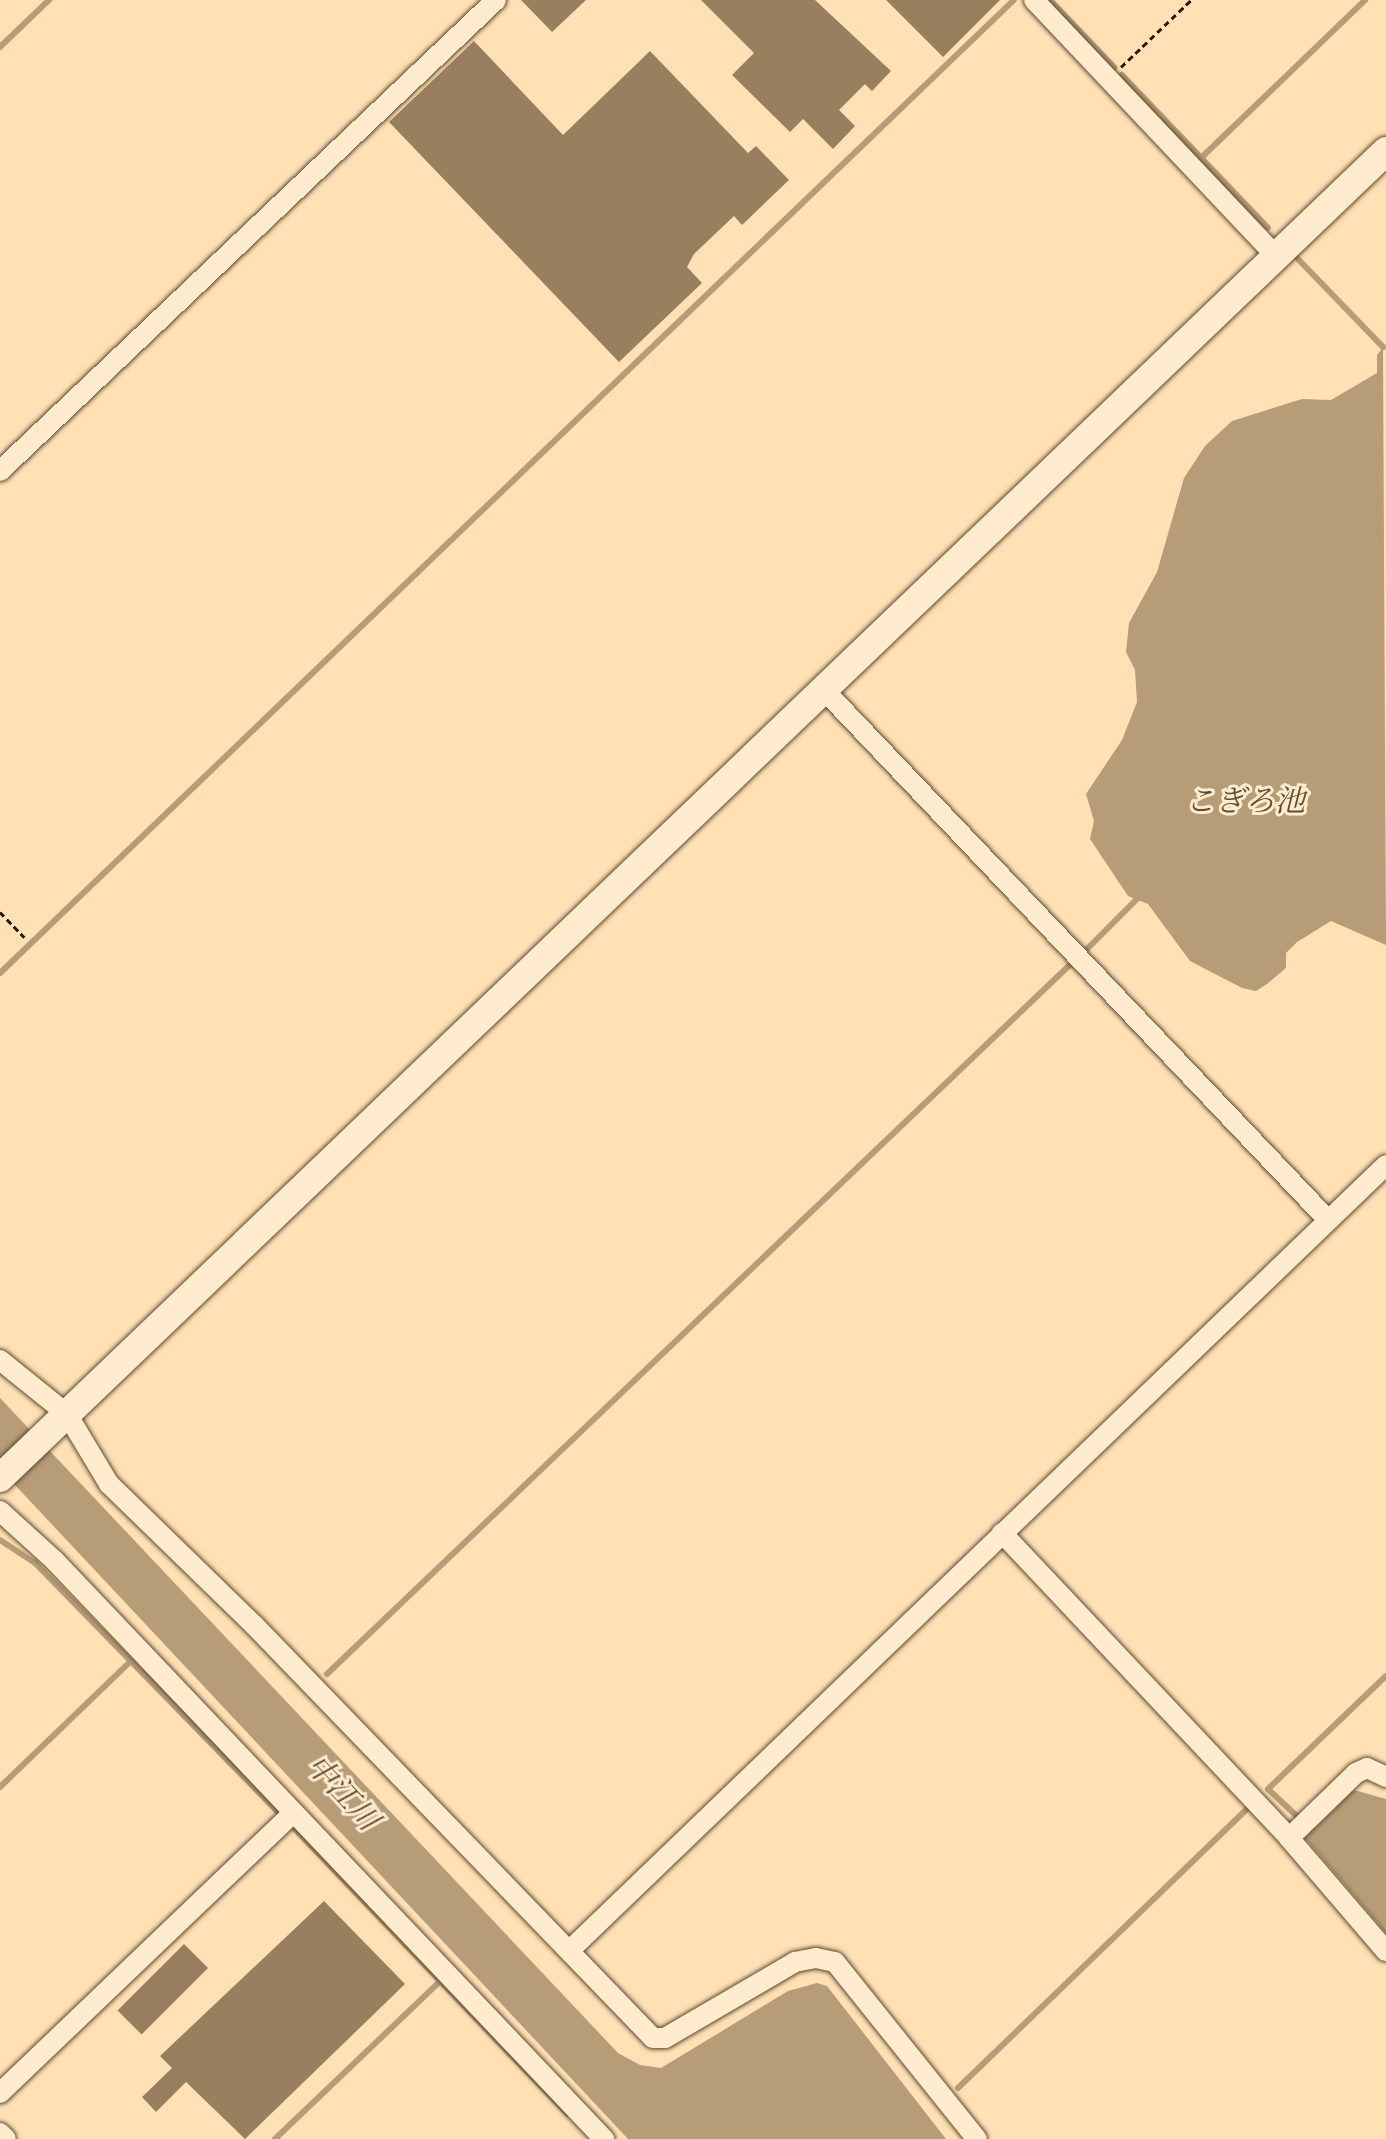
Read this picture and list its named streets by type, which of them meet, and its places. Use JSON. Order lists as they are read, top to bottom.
{
  "water": ["こぎろ池", "中江川"]
}
